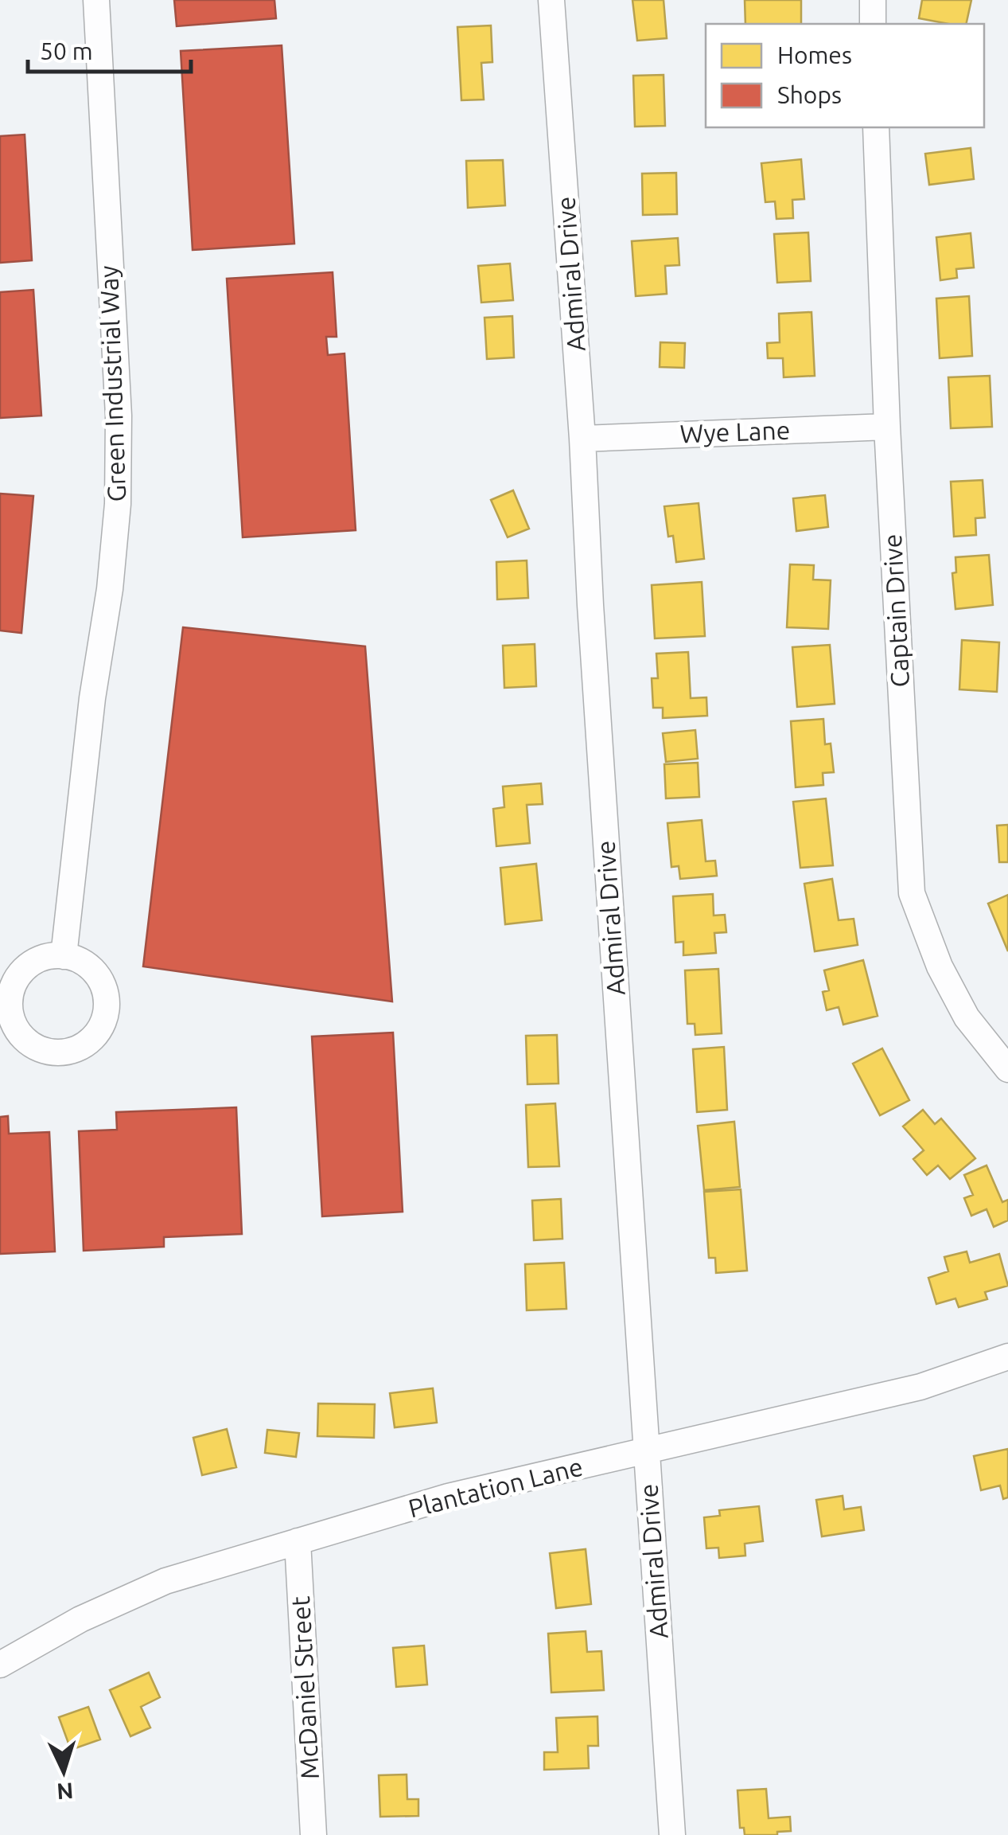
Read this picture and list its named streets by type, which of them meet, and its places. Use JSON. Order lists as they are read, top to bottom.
{
  "streets": {
    "street": [
      "Admiral Drive",
      "Green Industrial Way",
      "Wye Lane",
      "Captain Drive",
      "Plantation Lane",
      "McDaniel Street"
    ]
  },
  "crossings": [
    ["Admiral Drive", "Wye Lane"],
    ["Admiral Drive", "Plantation Lane"],
    ["Wye Lane", "Captain Drive"],
    ["Plantation Lane", "McDaniel Street"]
  ],
  "legend": ["Homes", "Shops"],
  "scale_bar": "50 m",
  "north": "bottom"
}
